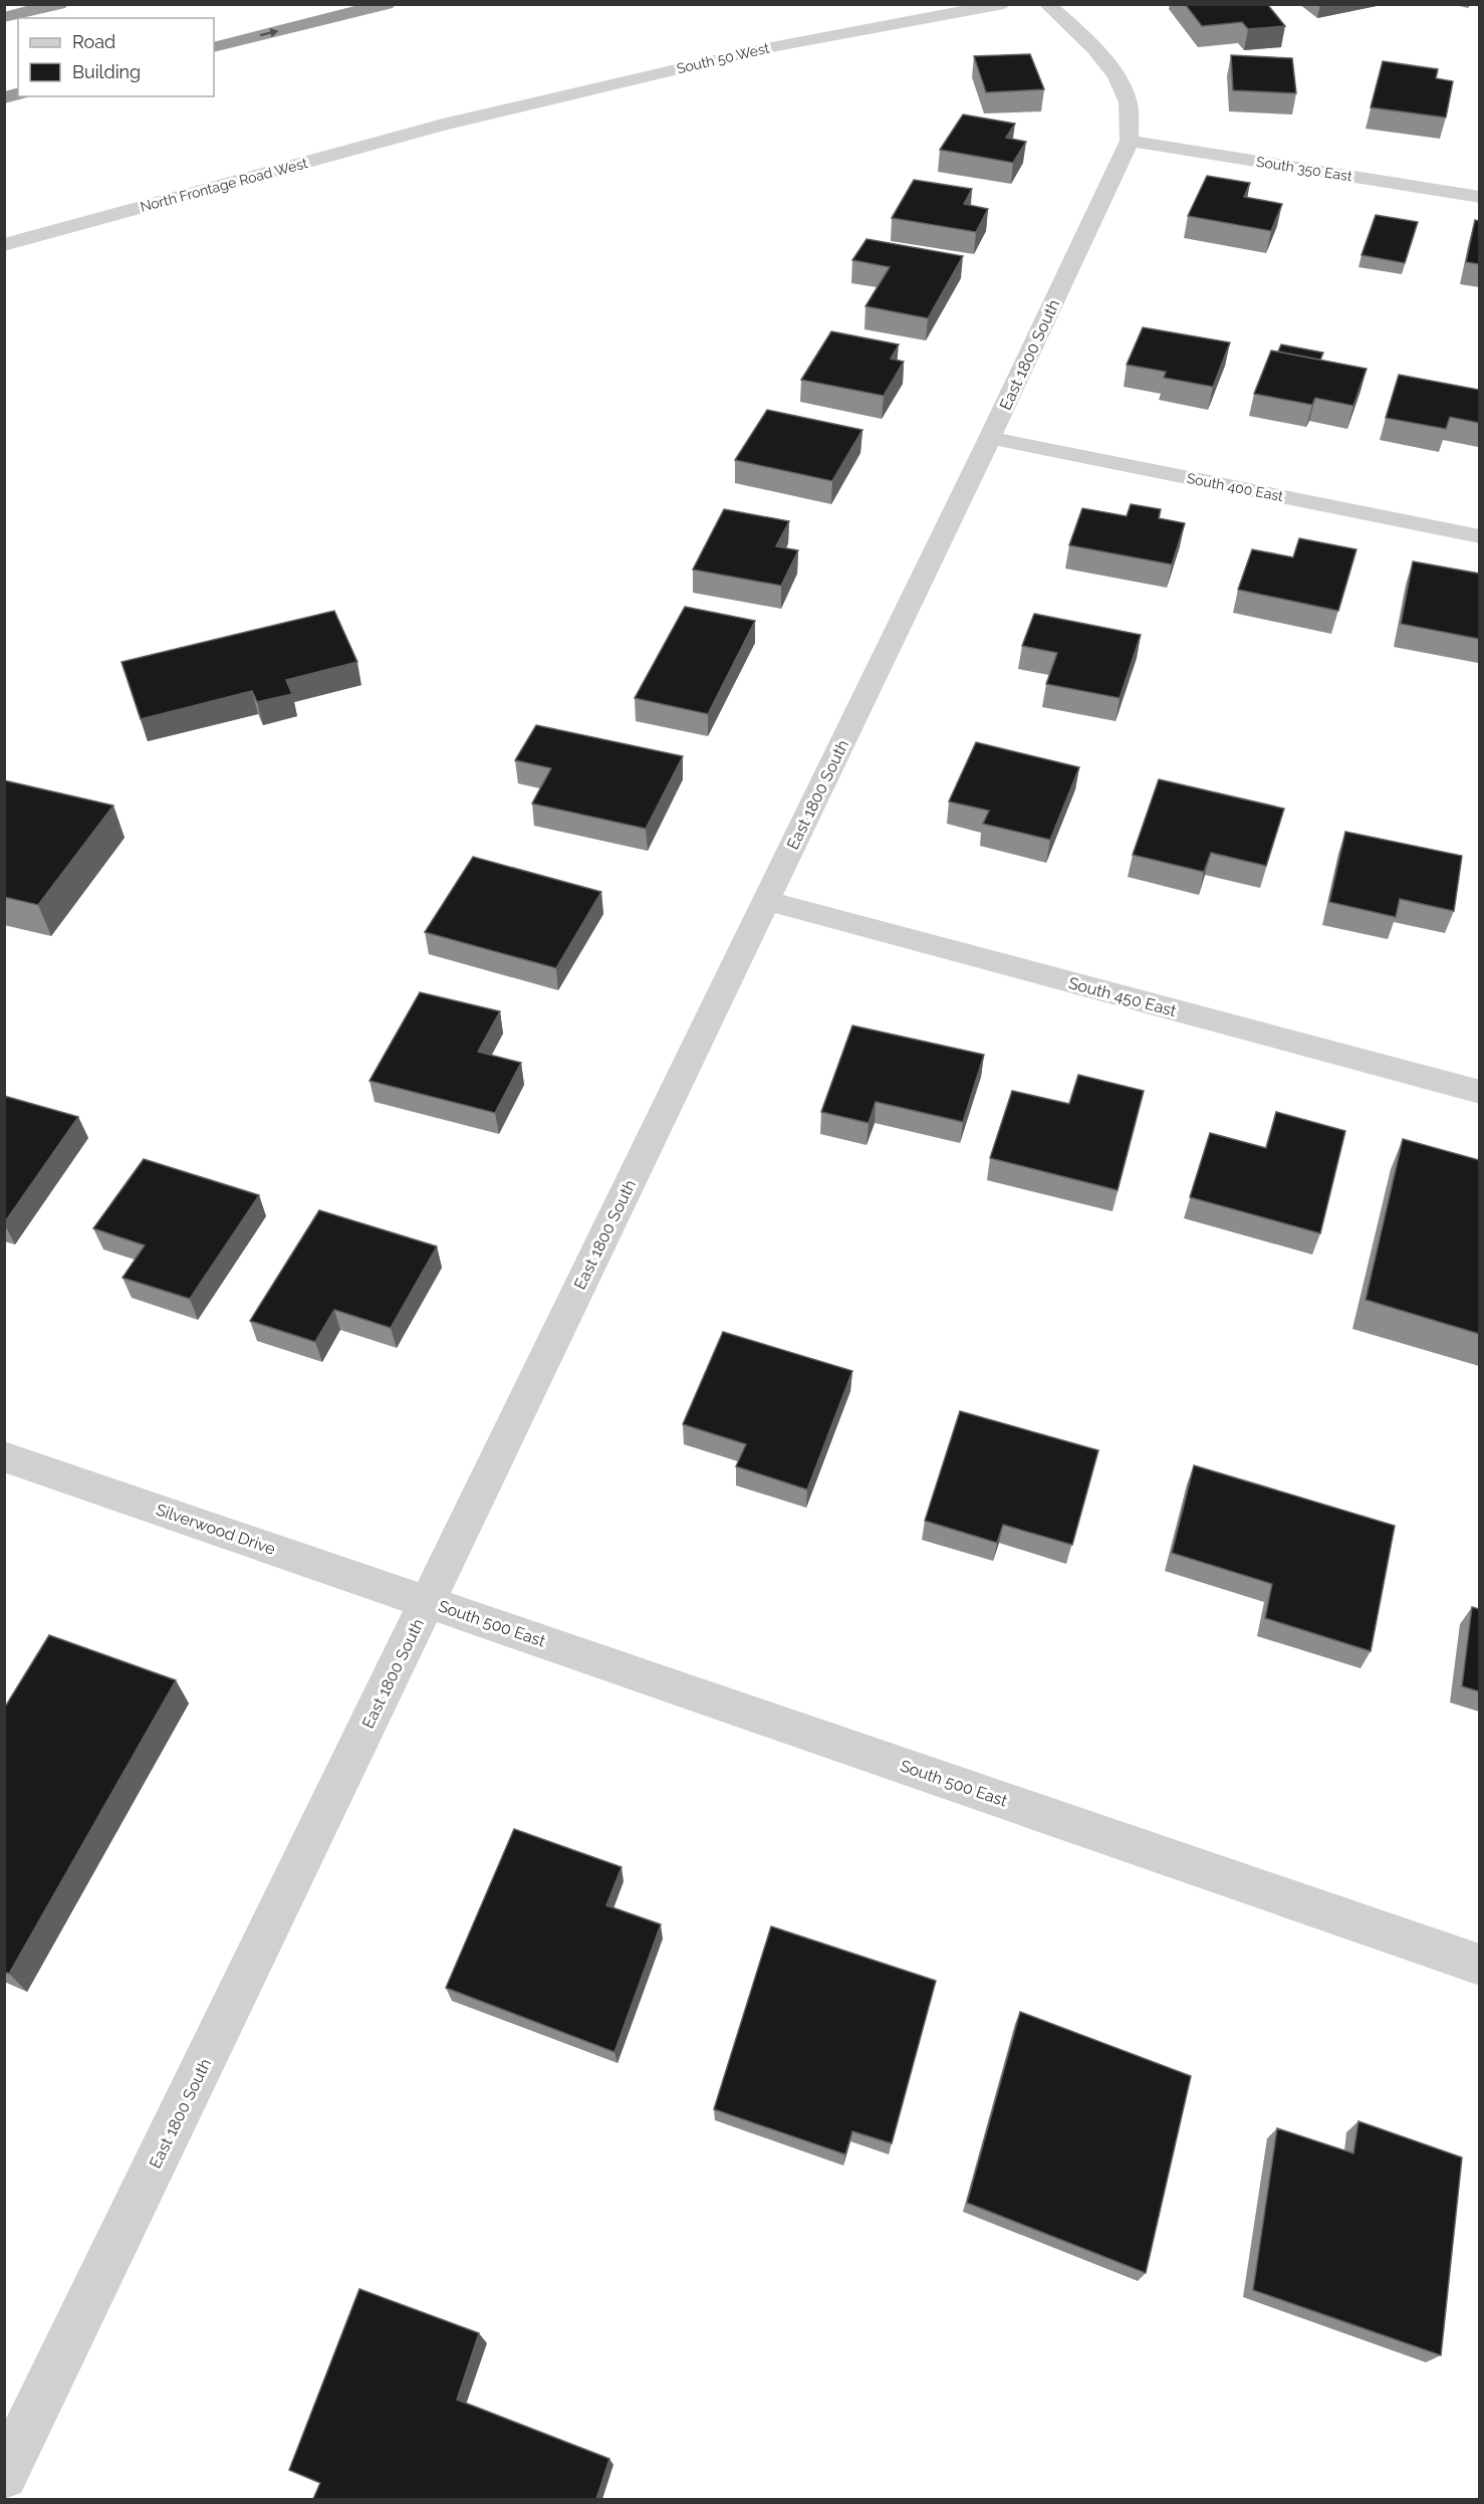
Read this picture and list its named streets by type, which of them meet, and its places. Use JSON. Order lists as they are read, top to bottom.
{
  "streets": {
    "street": [
      "South 50 West",
      "South 350 East",
      "North Frontage Road West",
      "East 1800 South",
      "South 400 East",
      "South 450 East",
      "Silverwood Drive",
      "South 500 East"
    ]
  },
  "crossings": [
    ["South 50 West", "North Frontage Road West"],
    ["South 350 East", "East 1800 South"],
    ["East 1800 South", "South 400 East"],
    ["East 1800 South", "South 450 East"],
    ["East 1800 South", "Silverwood Drive"],
    ["East 1800 South", "South 500 East"],
    ["Silverwood Drive", "South 500 East"]
  ],
  "legend": ["Road", "Building"]
}
